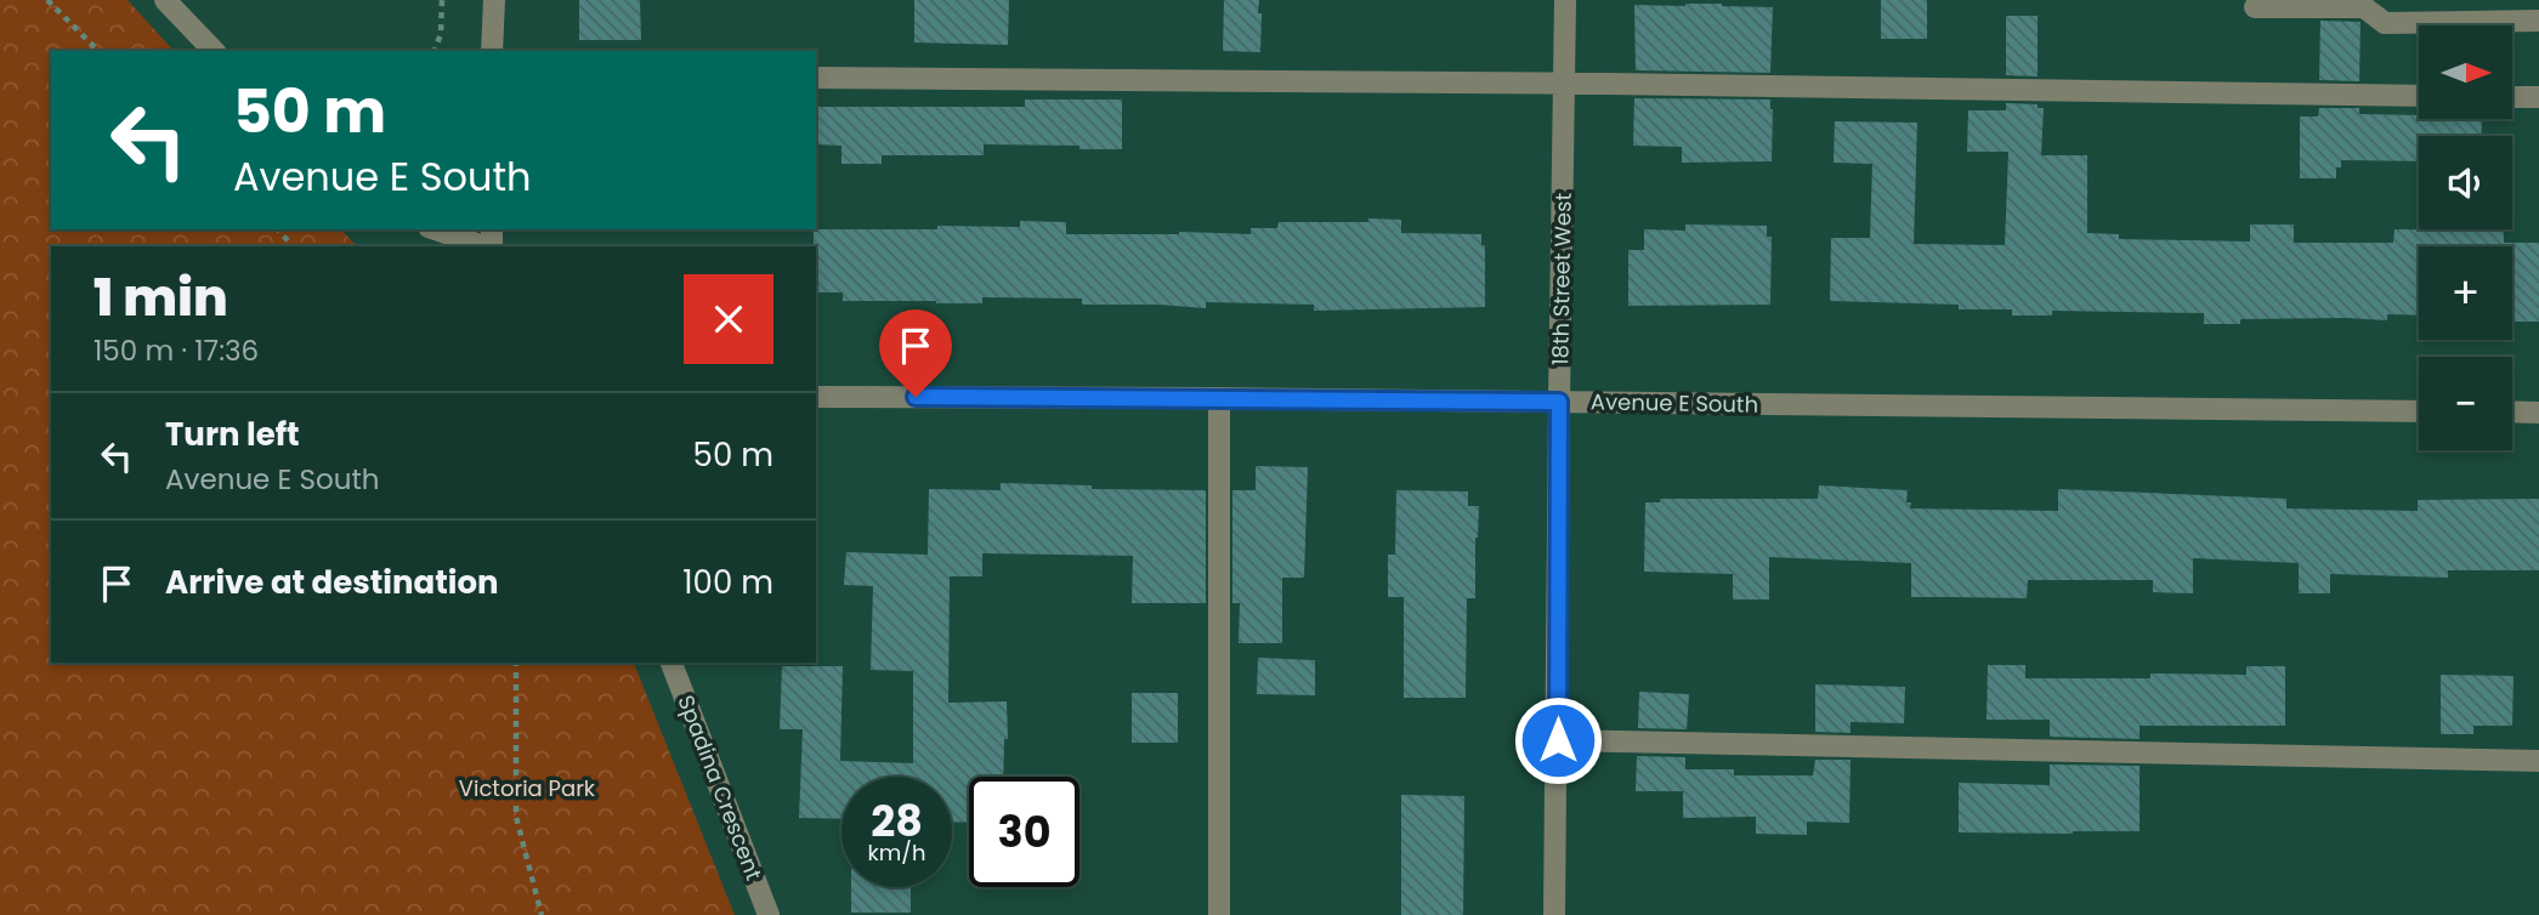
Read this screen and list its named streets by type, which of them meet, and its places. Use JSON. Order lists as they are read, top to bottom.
{
  "streets": {
    "street": ["18th Street West", "Avenue E South", "Spadina Crescent"]
  },
  "crossings": [
    ["18th Street West", "Avenue E South"]
  ],
  "parks": ["Victoria Park"],
  "north": "right",
  "page": {
    "map_buttons": ["+", "−"],
    "turn": ["50 m", "Avenue E South"],
    "heading": ["1 min", "150 m · 17:36"],
    "list": [
      {
        "name": "Turn left",
        "note": "Avenue E South",
        "value": "50 m"
      },
      {
        "name": "Arrive at destination",
        "value": "100 m"
      }
    ],
    "speed": "28 km/h",
    "limit": "30"
  }
}
